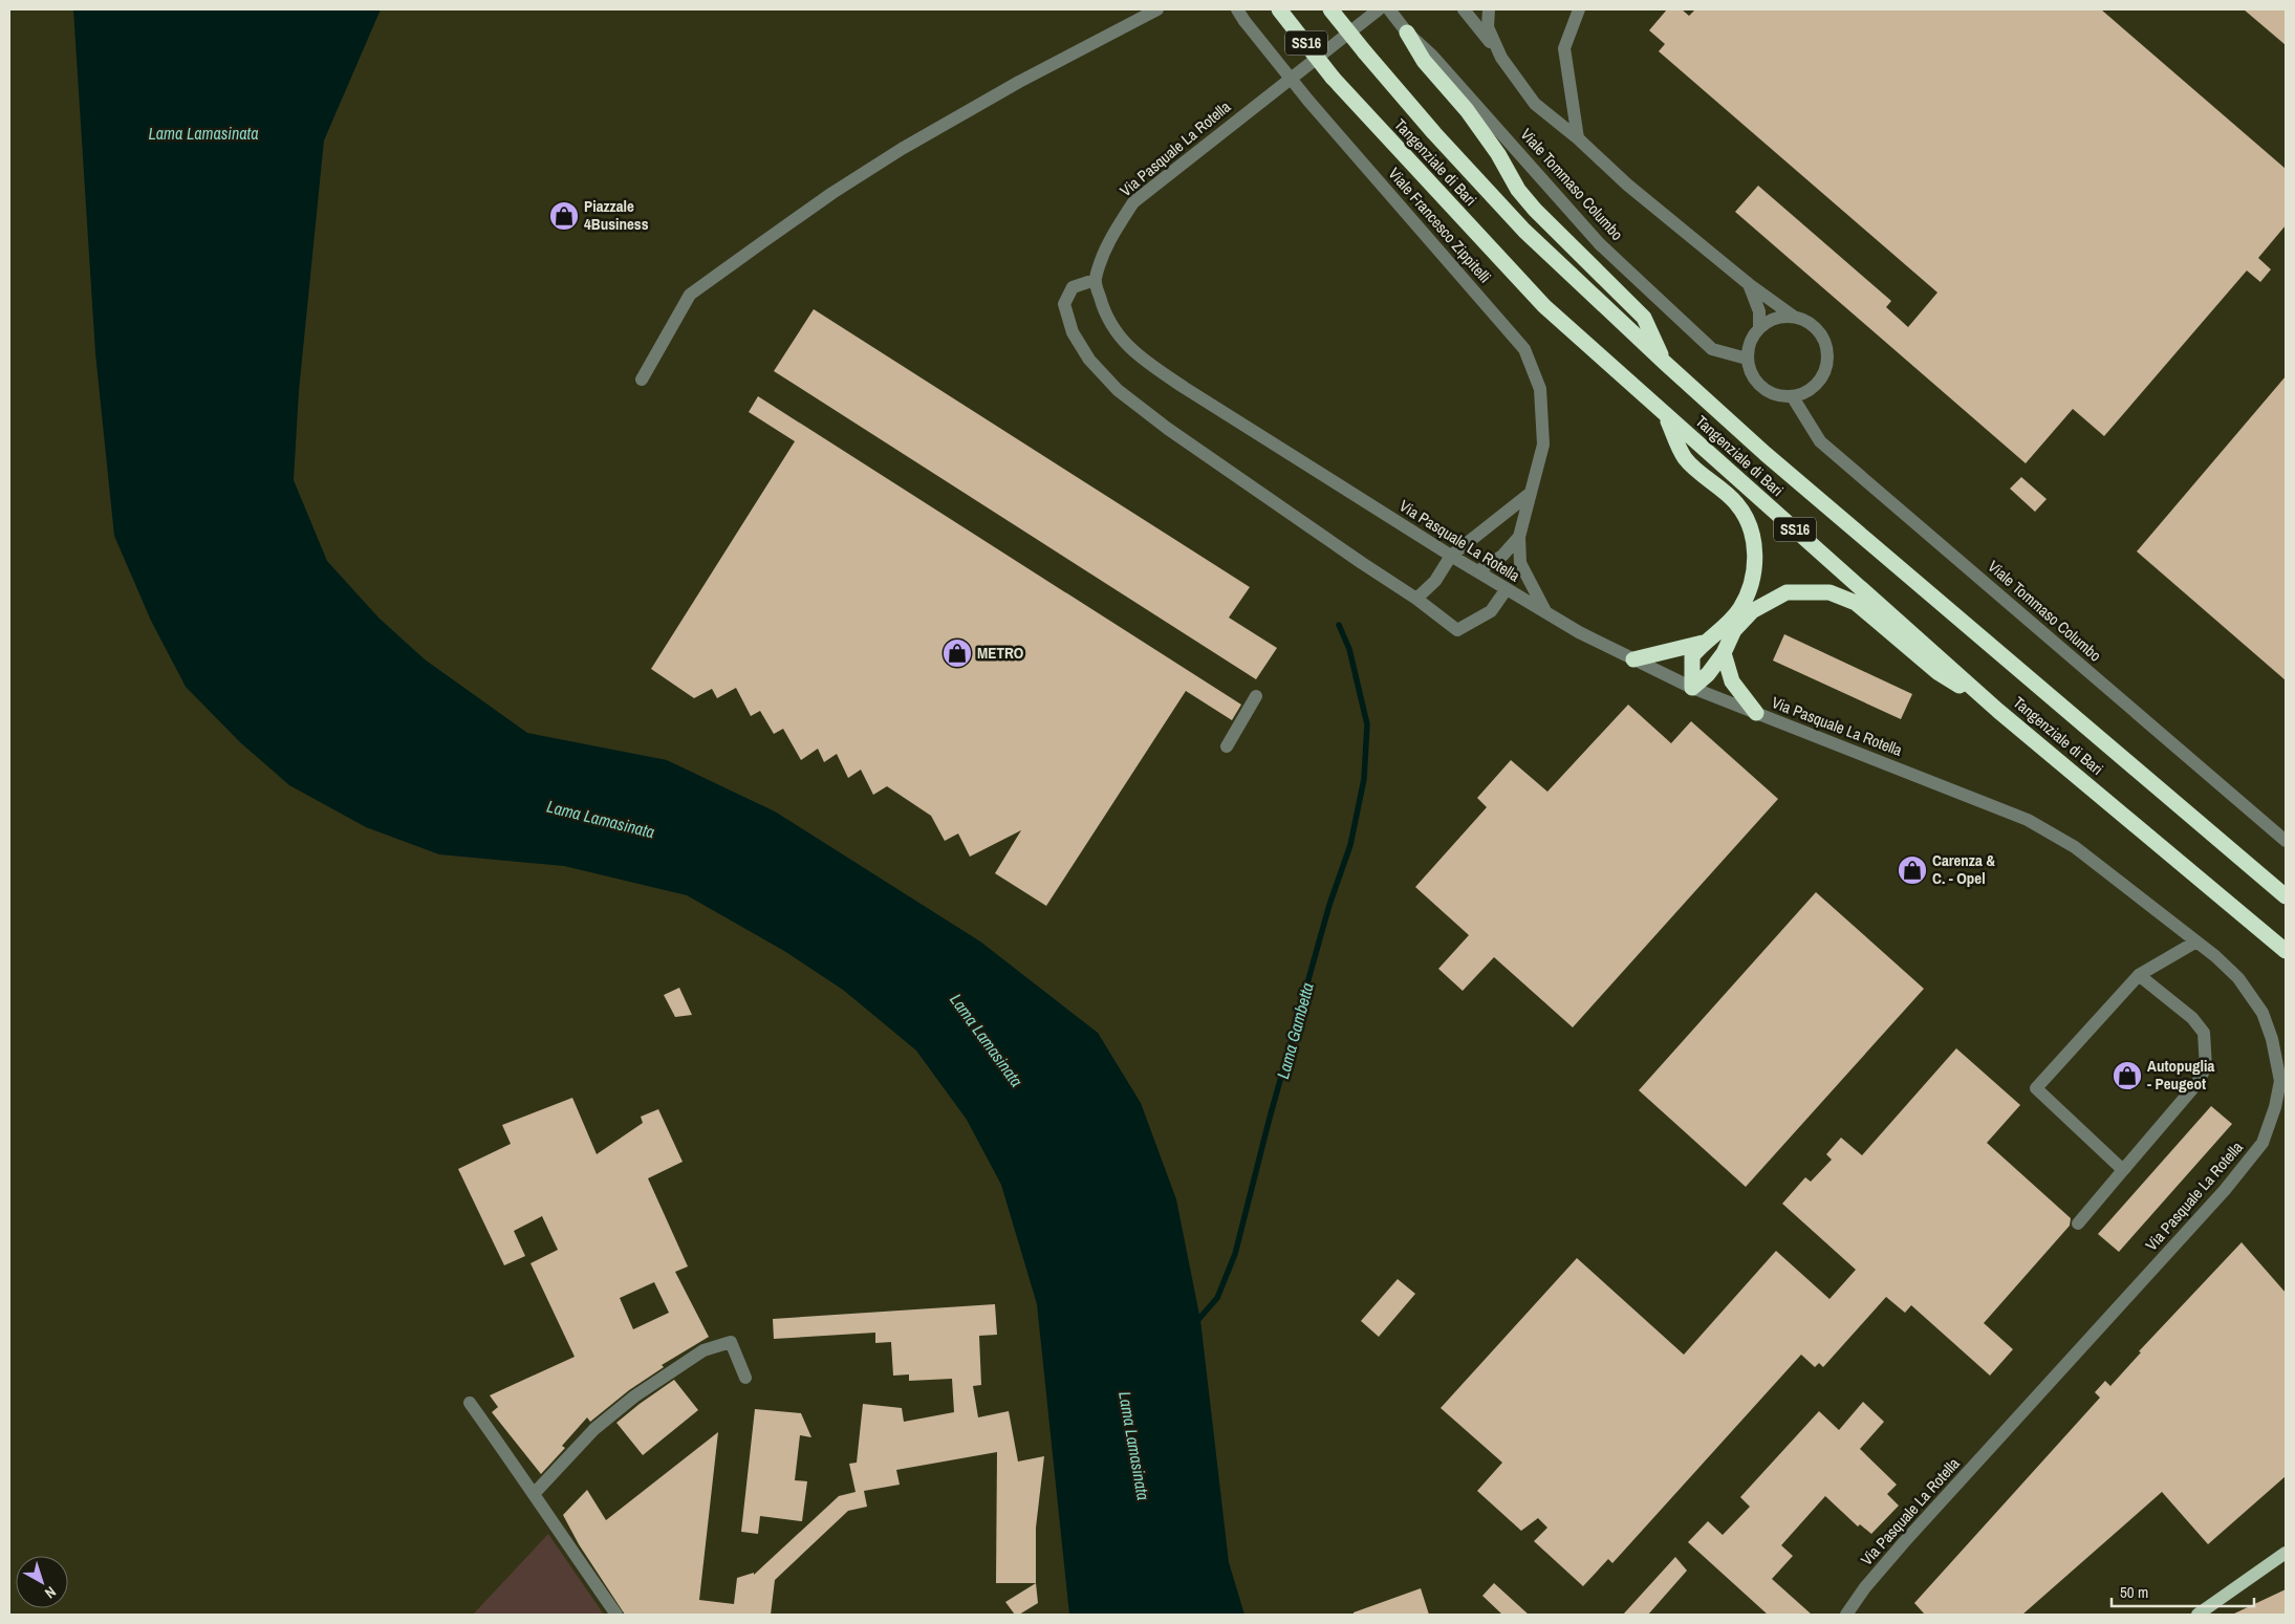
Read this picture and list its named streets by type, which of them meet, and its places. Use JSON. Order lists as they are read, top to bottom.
{
  "streets": {
    "highway": ["SS16", "Tangenziale di Bari"],
    "street": ["Via Pasquale La Rotella", "Viale Tommaso Columbo", "Viale Francesco Zippitelli"]
  },
  "water": ["Lama Lamasinata", "Lama Gambetta"],
  "places": {
    "shop": [
      "Piazzale 4Business",
      "METRO",
      "Carenza & C. - Opel",
      "Autopuglia - Peugeot"
    ]
  },
  "scale_bar": "50 m",
  "north": "bottom right"
}
